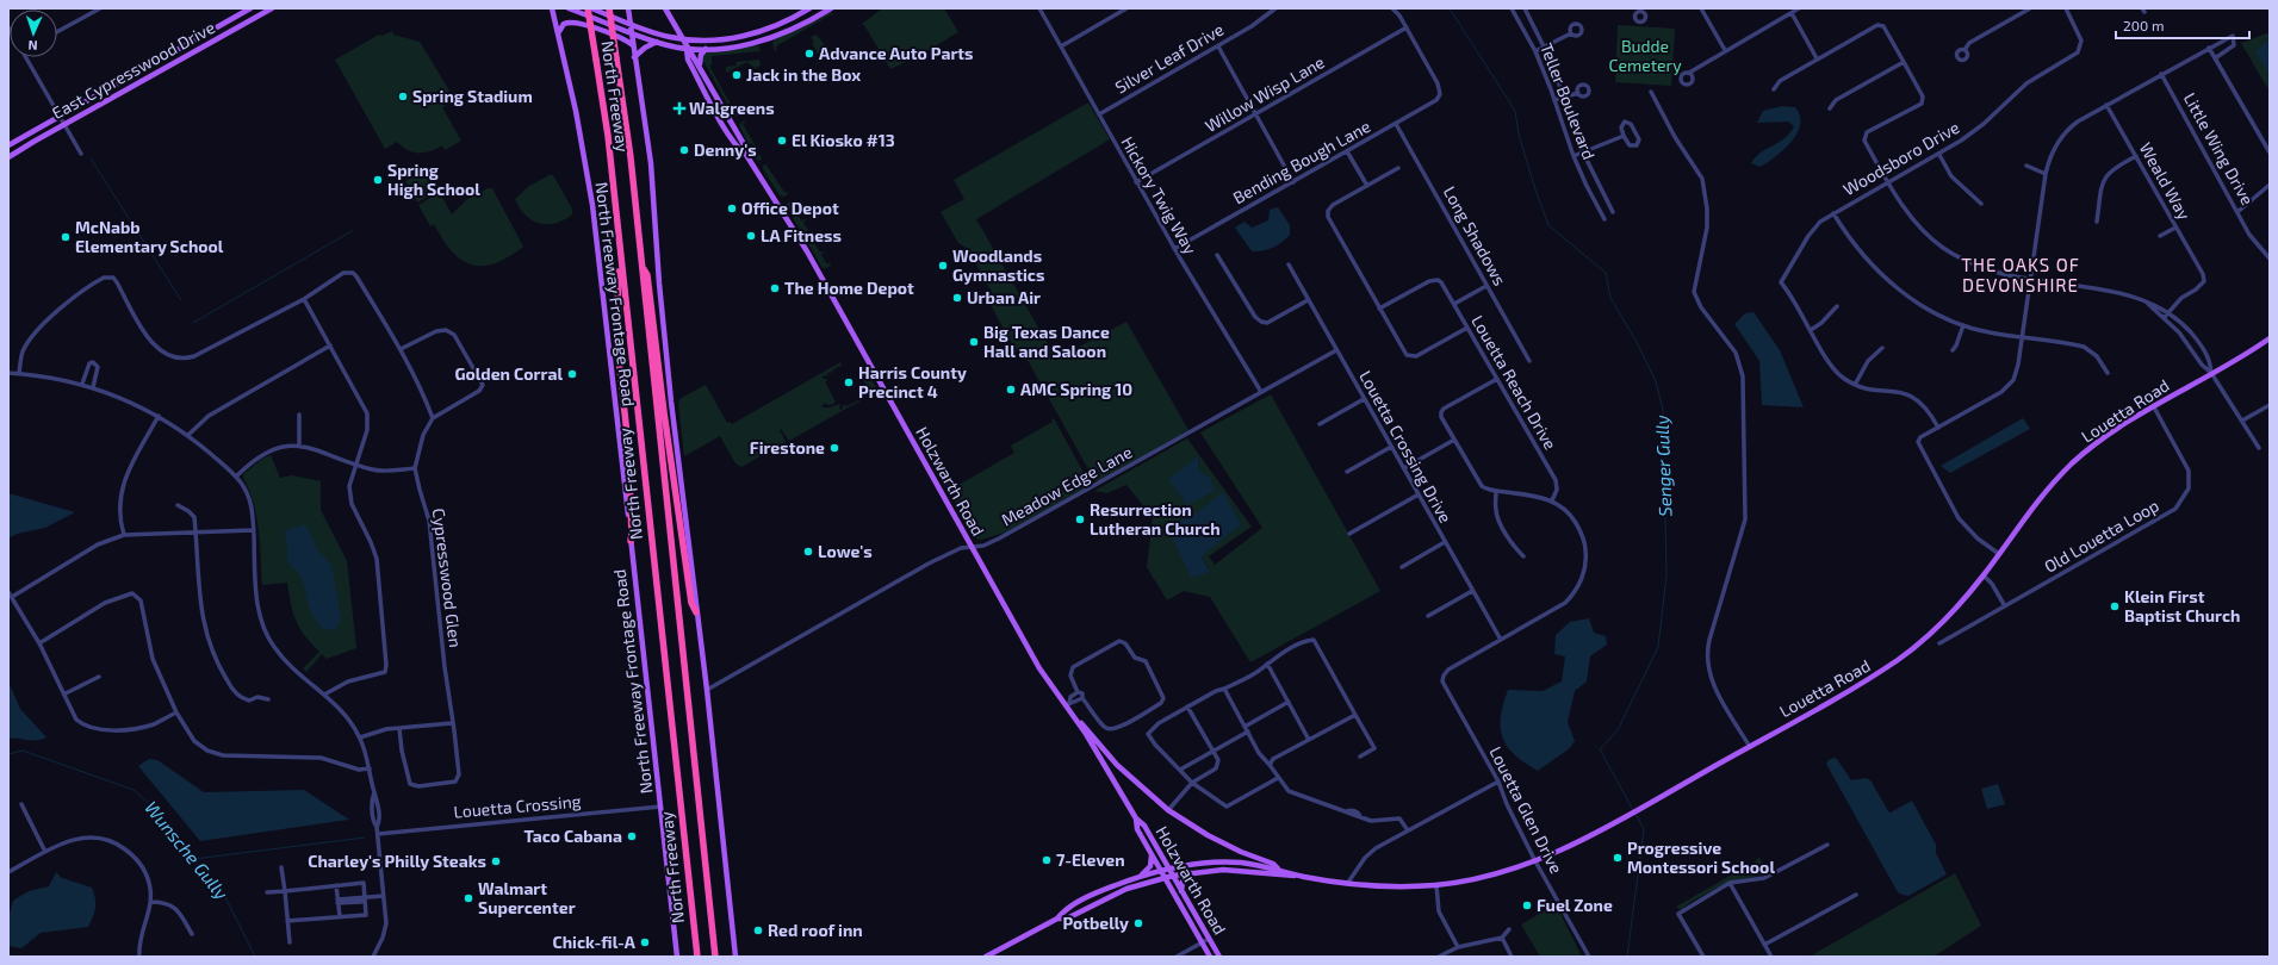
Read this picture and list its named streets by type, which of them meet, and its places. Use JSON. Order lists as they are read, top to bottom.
{
  "streets": {
    "highway": ["North Freeway"],
    "main road": [
      "East Cypresswood Drive",
      "North Freeway Frontage Road",
      "Louetta Road",
      "Holzwarth Road"
    ],
    "street": [
      "Silver Leaf Drive",
      "Willow Wisp Lane",
      "Teller Boulevard",
      "Little Wing Drive",
      "Woodsboro Drive",
      "Bending Bough Lane",
      "Weald Way",
      "Hickory Twig Way",
      "Long Shadows",
      "Louetta Reach Drive",
      "Louetta Crossing Drive",
      "Meadow Edge Lane",
      "Old Louetta Loop",
      "Cypresswood Glen",
      "Louetta Crossing",
      "Louetta Glen Drive"
    ]
  },
  "crossings": [
    ["Silver Leaf Drive", "Hickory Twig Way"],
    ["Willow Wisp Lane", "Bending Bough Lane"],
    ["Willow Wisp Lane", "Hickory Twig Way"],
    ["Bending Bough Lane", "Hickory Twig Way"],
    ["Bending Bough Lane", "Long Shadows"],
    ["Hickory Twig Way", "Meadow Edge Lane"],
    ["North Freeway Frontage Road", "Louetta Crossing"],
    ["Louetta Road", "Holzwarth Road"],
    ["Louetta Road", "Old Louetta Loop"],
    ["Louetta Road", "Louetta Glen Drive"],
    ["Louetta Crossing Drive", "Meadow Edge Lane"],
    ["Louetta Crossing Drive", "Louetta Glen Drive"],
    ["Holzwarth Road", "Meadow Edge Lane"]
  ],
  "districts": ["THE OAKS OF DEVONSHIRE"],
  "water": ["Senger Gully", "Wunsche Gully"],
  "parks": ["Budde Cemetery"],
  "places": {
    "other": [
      "Advance Auto Parts",
      "Jack in the Box",
      "Spring Stadium",
      "El Kiosko #13",
      "Denny's",
      "Spring High School",
      "Office Depot",
      "LA Fitness",
      "McNabb Elementary School",
      "Woodlands Gymnastics",
      "The Home Depot",
      "Urban Air",
      "Big Texas Dance Hall and Saloon",
      "Golden Corral",
      "Harris County Precinct 4",
      "AMC Spring 10",
      "Firestone",
      "Resurrection Lutheran Church",
      "Lowe's",
      "Klein First Baptist Church",
      "Taco Cabana",
      "Progressive Montessori School",
      "7-Eleven",
      "Charley's Philly Steaks",
      "Walmart Supercenter",
      "Fuel Zone",
      "Potbelly",
      "Red roof inn",
      "Chick-fil-A"
    ],
    "health": ["Walgreens"]
  },
  "scale_bar": "200 m",
  "north": "bottom"
}
